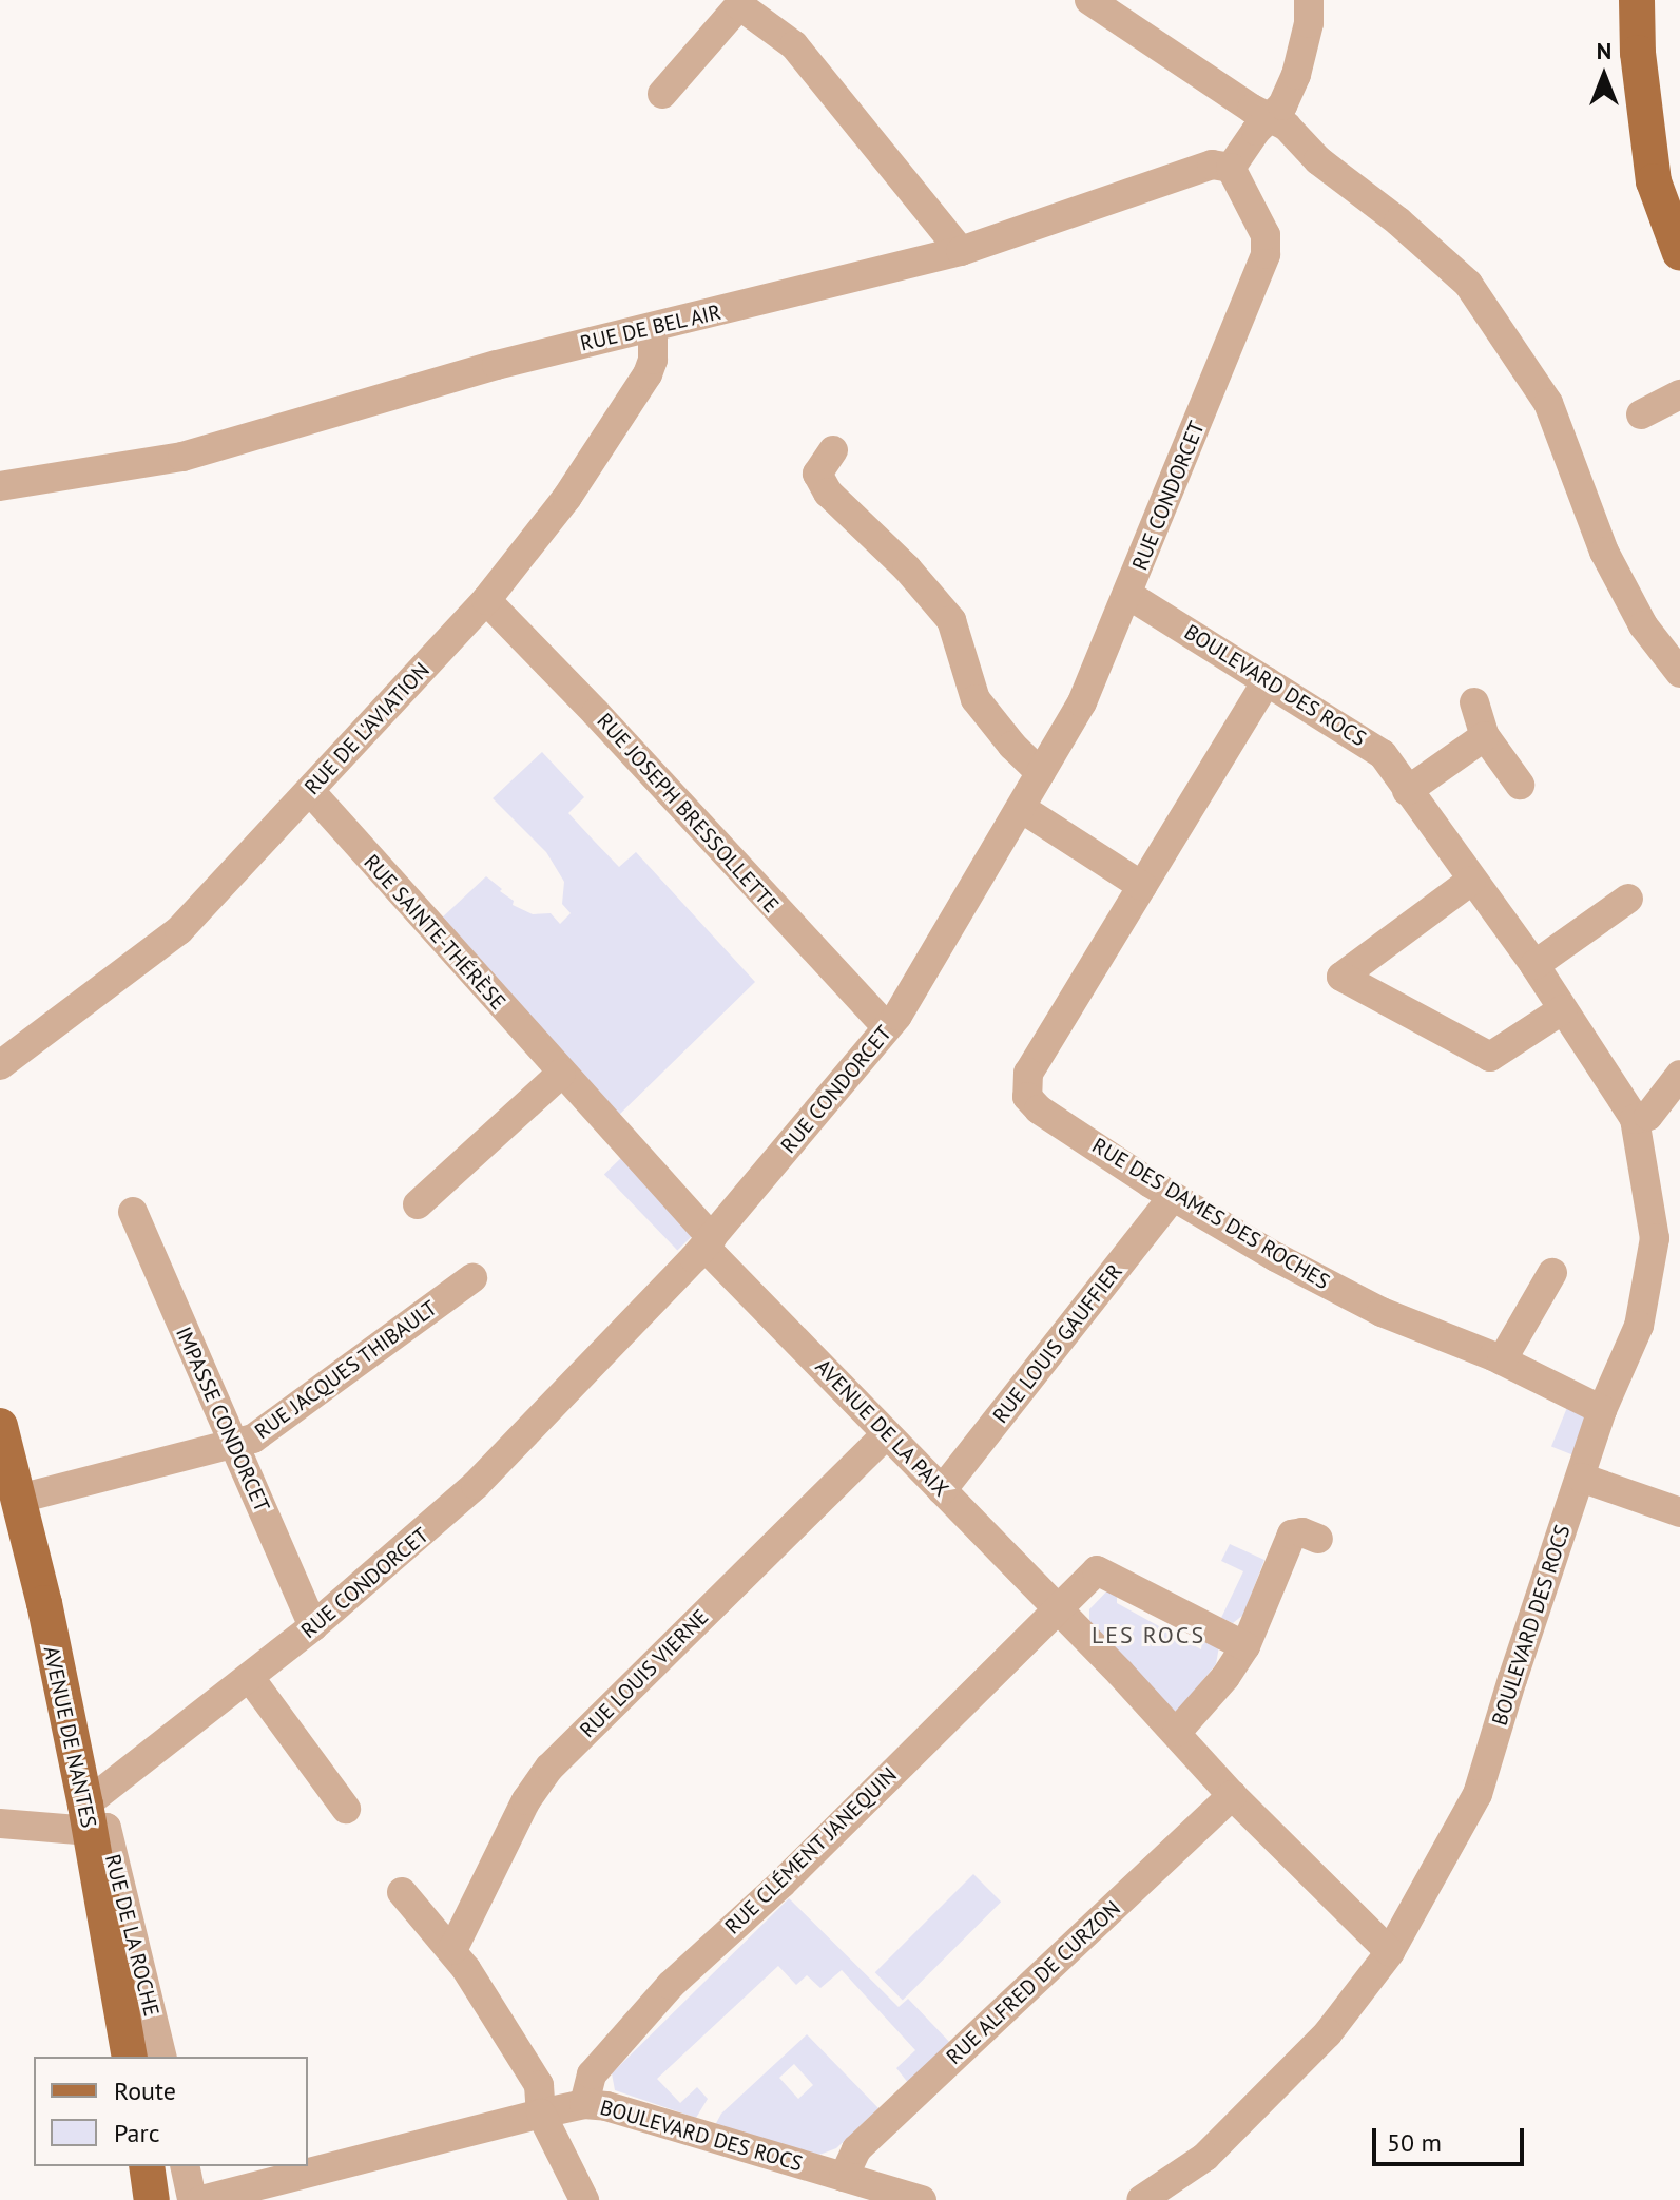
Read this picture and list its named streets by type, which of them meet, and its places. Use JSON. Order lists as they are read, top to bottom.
{
  "streets": {
    "main road": ["AVENUE DE NANTES"],
    "street": [
      "RUE DE BEL AIR",
      "RUE CONDORCET",
      "BOULEVARD DES ROCS",
      "RUE DE L'AVIATION",
      "RUE JOSEPH BRESSOLLETTE",
      "RUE SAINTE-THÉRÈSE",
      "RUE DES DAMES DES ROCHES",
      "RUE LOUIS GAUFFIER",
      "RUE JACQUES THIBAULT",
      "IMPASSE CONDORCET",
      "AVENUE DE LA PAIX",
      "RUE LOUIS VIERNE",
      "RUE CLÉMENT JANEQUIN",
      "RUE DE LA ROCHE",
      "RUE ALFRED DE CURZON"
    ]
  },
  "crossings": [
    ["RUE DE BEL AIR", "RUE CONDORCET"],
    ["RUE DE BEL AIR", "RUE DE L'AVIATION"],
    ["RUE CONDORCET", "BOULEVARD DES ROCS"],
    ["RUE CONDORCET", "RUE JOSEPH BRESSOLLETTE"],
    ["RUE CONDORCET", "RUE SAINTE-THÉRÈSE"],
    ["RUE CONDORCET", "IMPASSE CONDORCET"],
    ["RUE CONDORCET", "AVENUE DE LA PAIX"],
    ["RUE CONDORCET", "AVENUE DE NANTES"],
    ["RUE CONDORCET", "RUE DE LA ROCHE"],
    ["BOULEVARD DES ROCS", "RUE DES DAMES DES ROCHES"],
    ["BOULEVARD DES ROCS", "AVENUE DE LA PAIX"],
    ["BOULEVARD DES ROCS", "RUE CLÉMENT JANEQUIN"],
    ["BOULEVARD DES ROCS", "RUE ALFRED DE CURZON"],
    ["RUE DE L'AVIATION", "RUE JOSEPH BRESSOLLETTE"],
    ["RUE DE L'AVIATION", "RUE SAINTE-THÉRÈSE"],
    ["RUE SAINTE-THÉRÈSE", "AVENUE DE LA PAIX"],
    ["RUE DES DAMES DES ROCHES", "RUE LOUIS GAUFFIER"],
    ["RUE LOUIS GAUFFIER", "AVENUE DE LA PAIX"],
    ["RUE JACQUES THIBAULT", "IMPASSE CONDORCET"],
    ["RUE JACQUES THIBAULT", "AVENUE DE NANTES"],
    ["AVENUE DE LA PAIX", "RUE LOUIS VIERNE"],
    ["AVENUE DE LA PAIX", "RUE CLÉMENT JANEQUIN"],
    ["AVENUE DE LA PAIX", "RUE ALFRED DE CURZON"],
    ["AVENUE DE NANTES", "RUE DE LA ROCHE"]
  ],
  "districts": ["LES ROCS"],
  "legend": ["Route", "Parc"],
  "scale_bar": "50 m",
  "north": "top"
}
